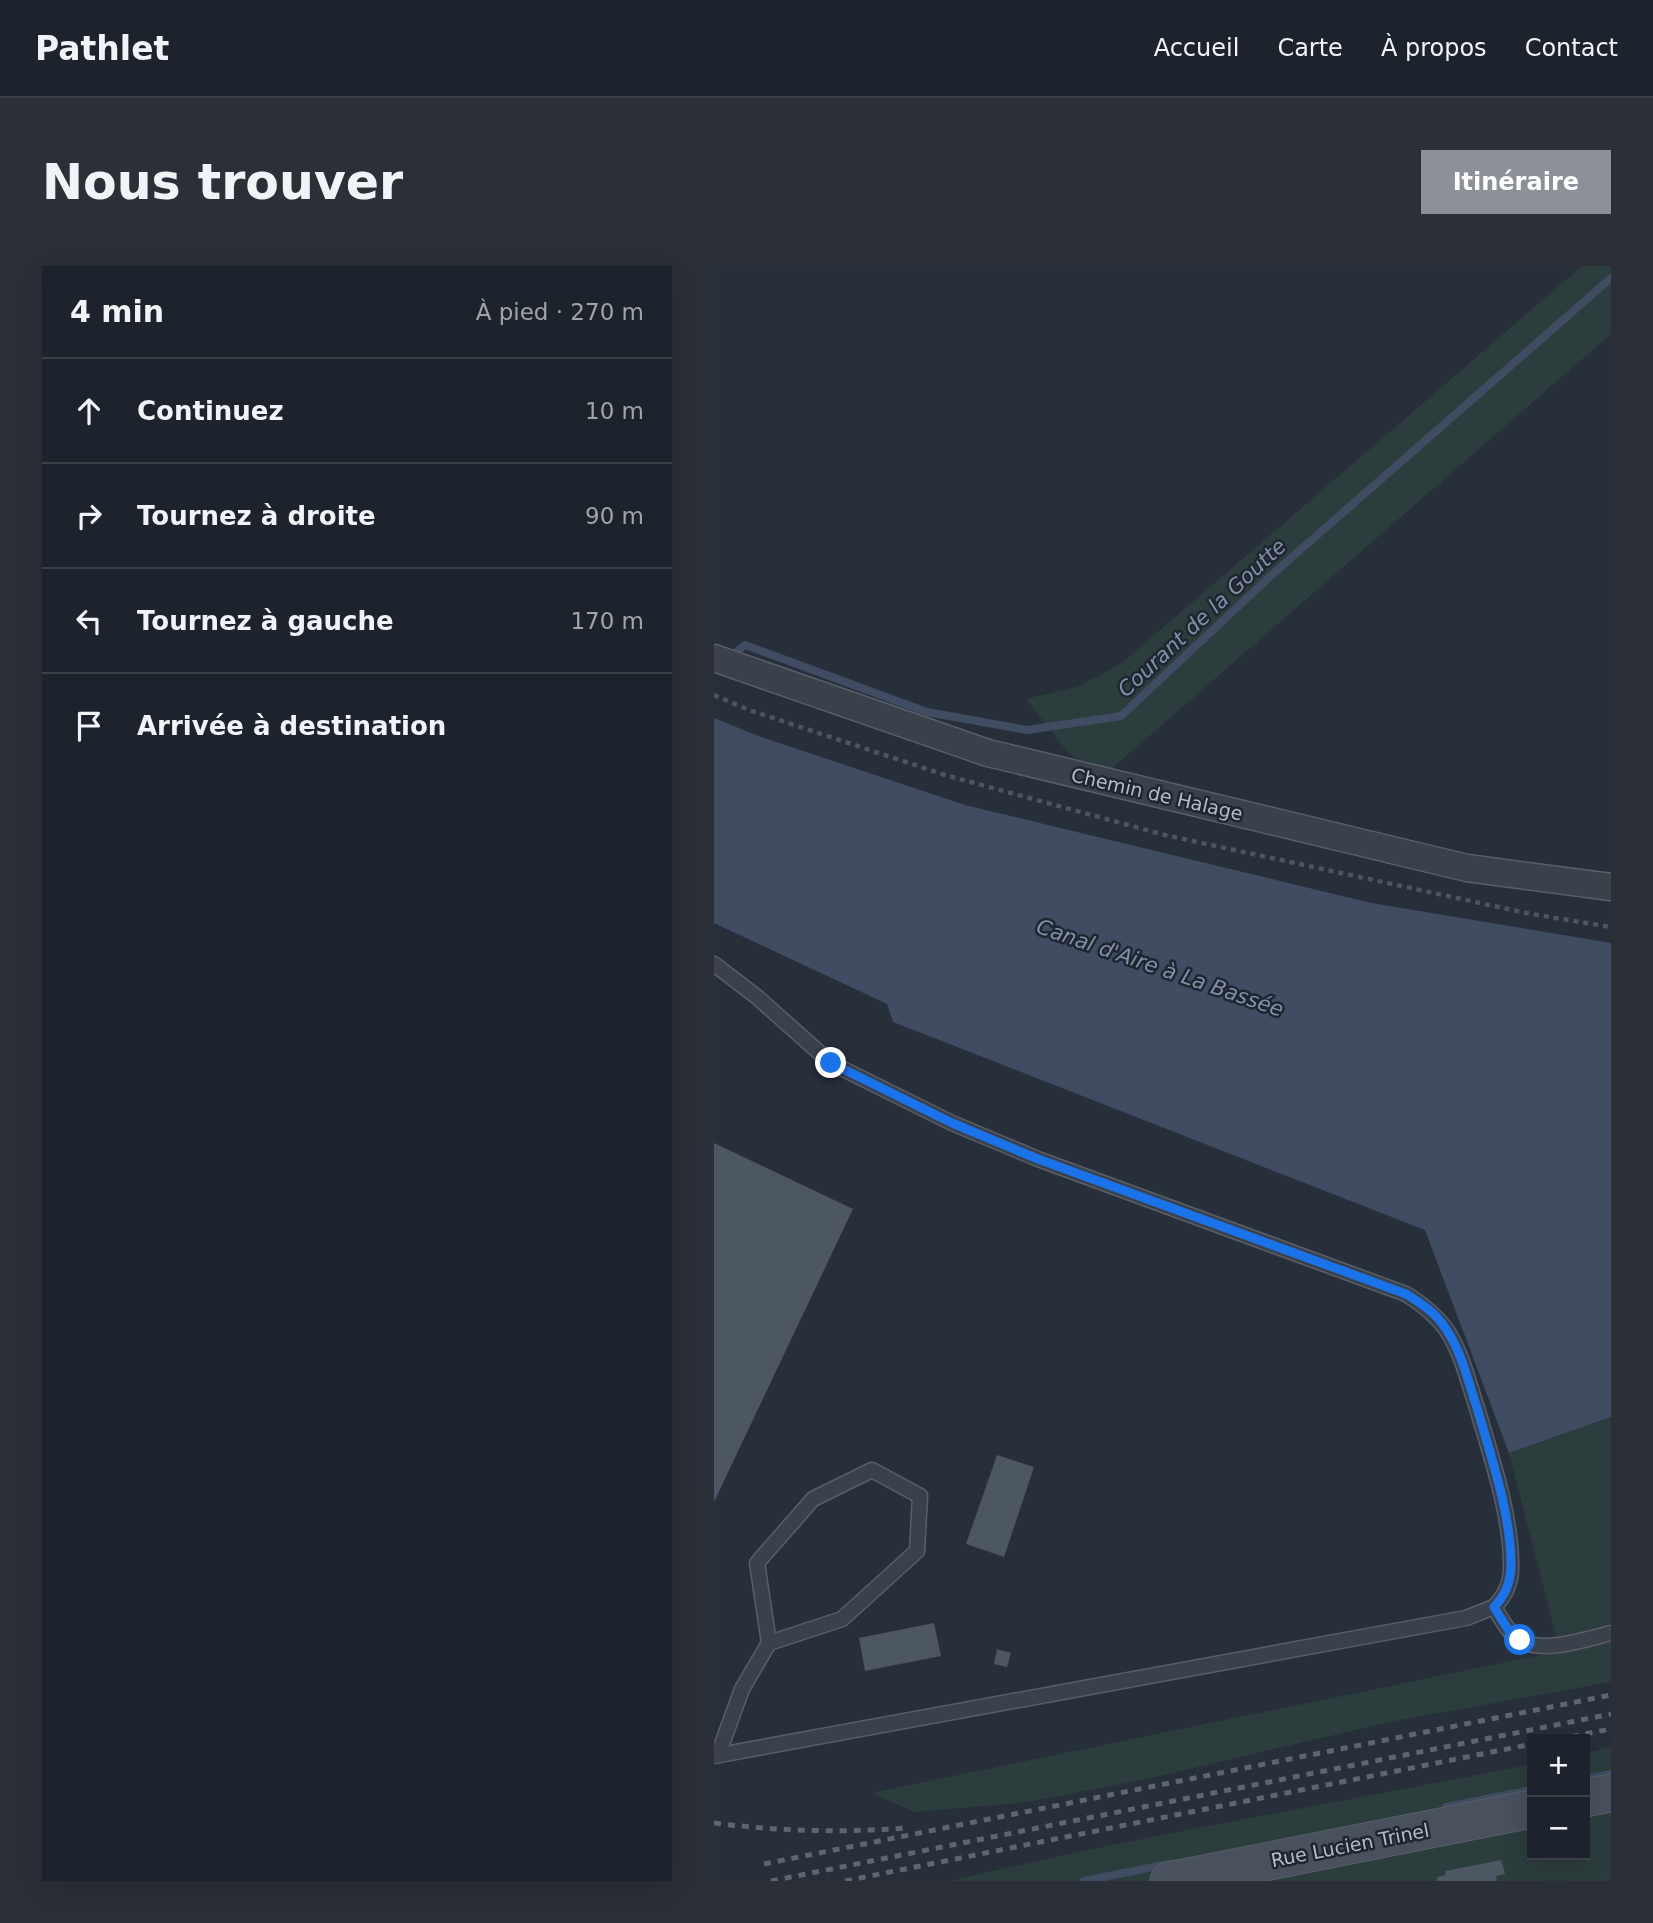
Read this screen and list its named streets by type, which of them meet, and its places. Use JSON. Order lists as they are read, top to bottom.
{
  "streets": {
    "street": ["Chemin de Halage", "Rue Lucien Trinel"]
  },
  "water": ["Courant de la Goutte", "Canal d'Aire à La Bassée"],
  "page": {
    "header": "Pathlet",
    "nav": [
      "Accueil",
      "Carte",
      "À propos",
      "Contact"
    ],
    "buttons": "Itinéraire",
    "title": "Nous trouver",
    "heading": ["4 min", "À pied · 270 m"],
    "list": [
      ["Continuez", "10 m"],
      ["Tournez à droite", "90 m"],
      ["Tournez à gauche", "170 m"],
      "Arrivée à destination"
    ],
    "map_buttons": ["+", "−"]
  }
}
